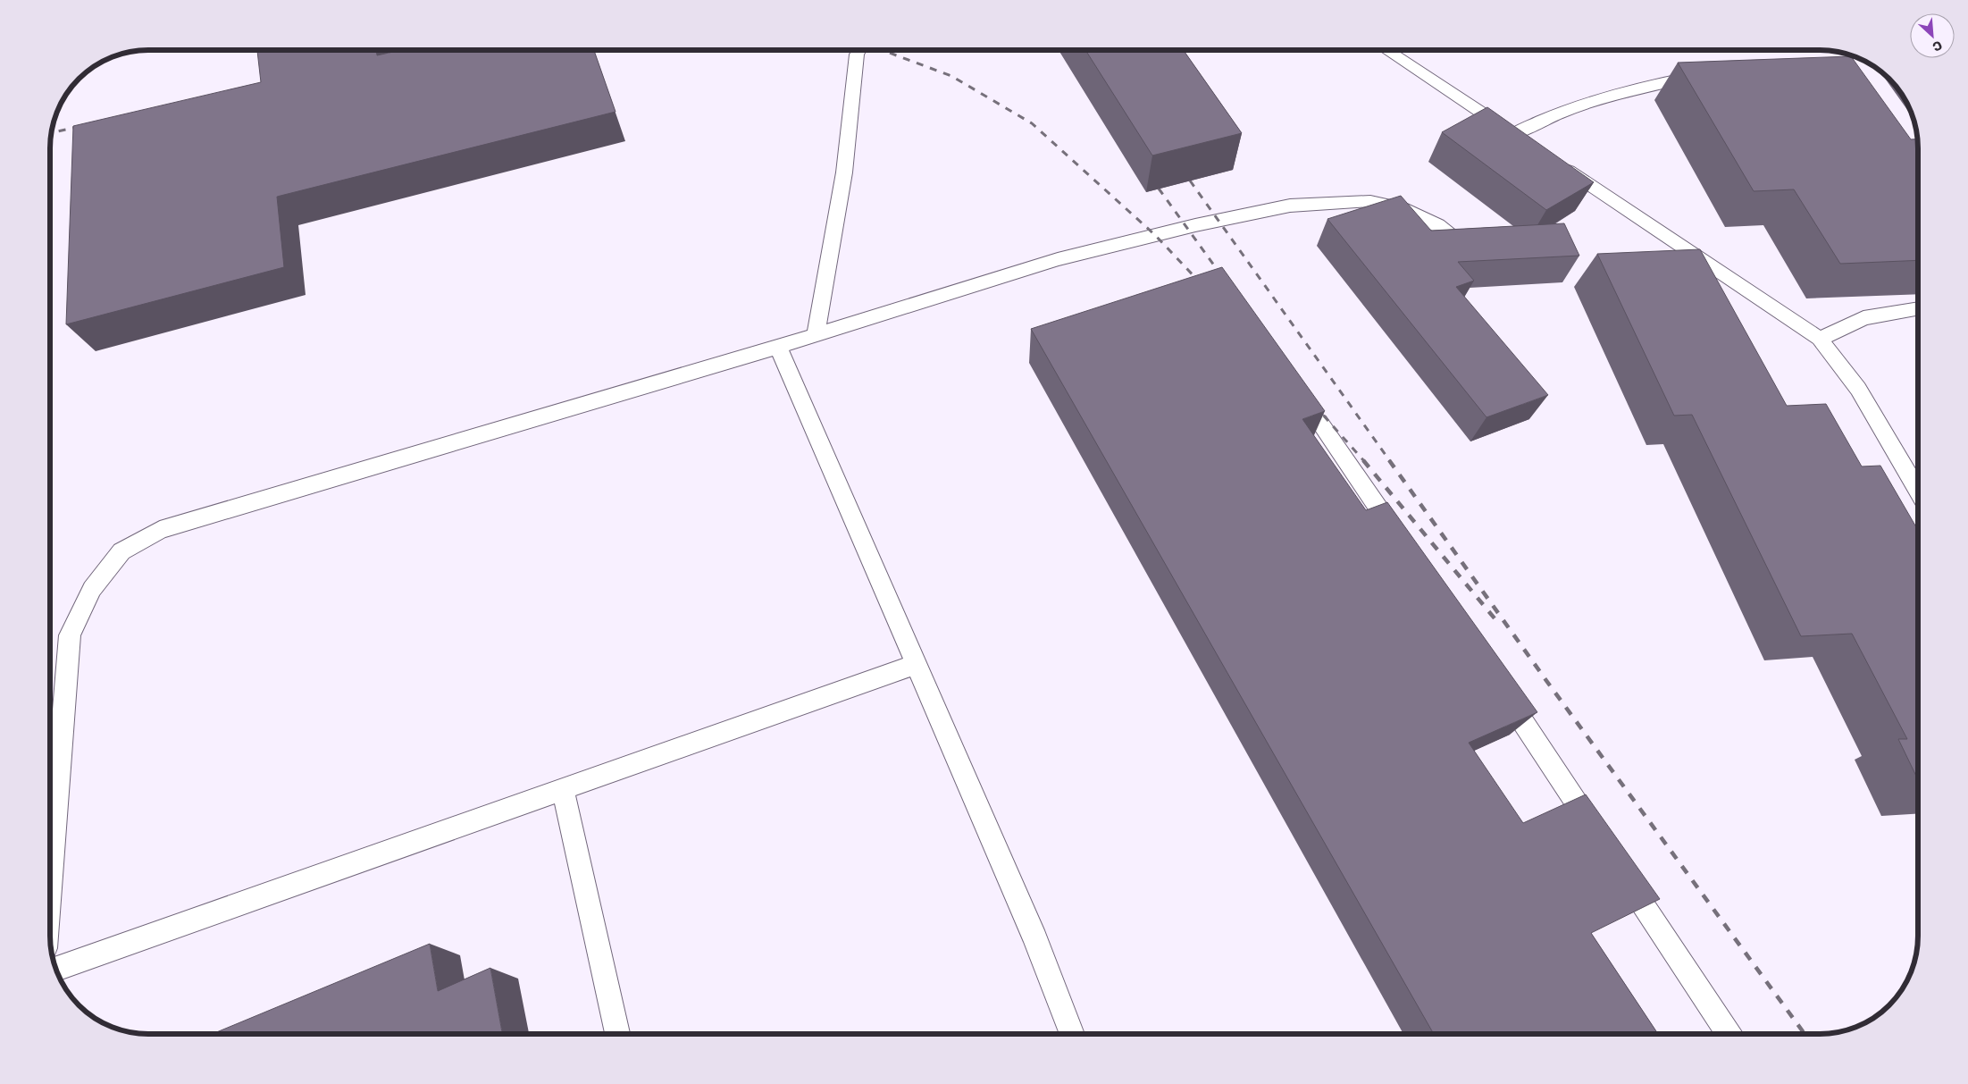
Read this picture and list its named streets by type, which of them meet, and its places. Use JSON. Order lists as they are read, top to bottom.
{
  "north": "bottom right"
}
